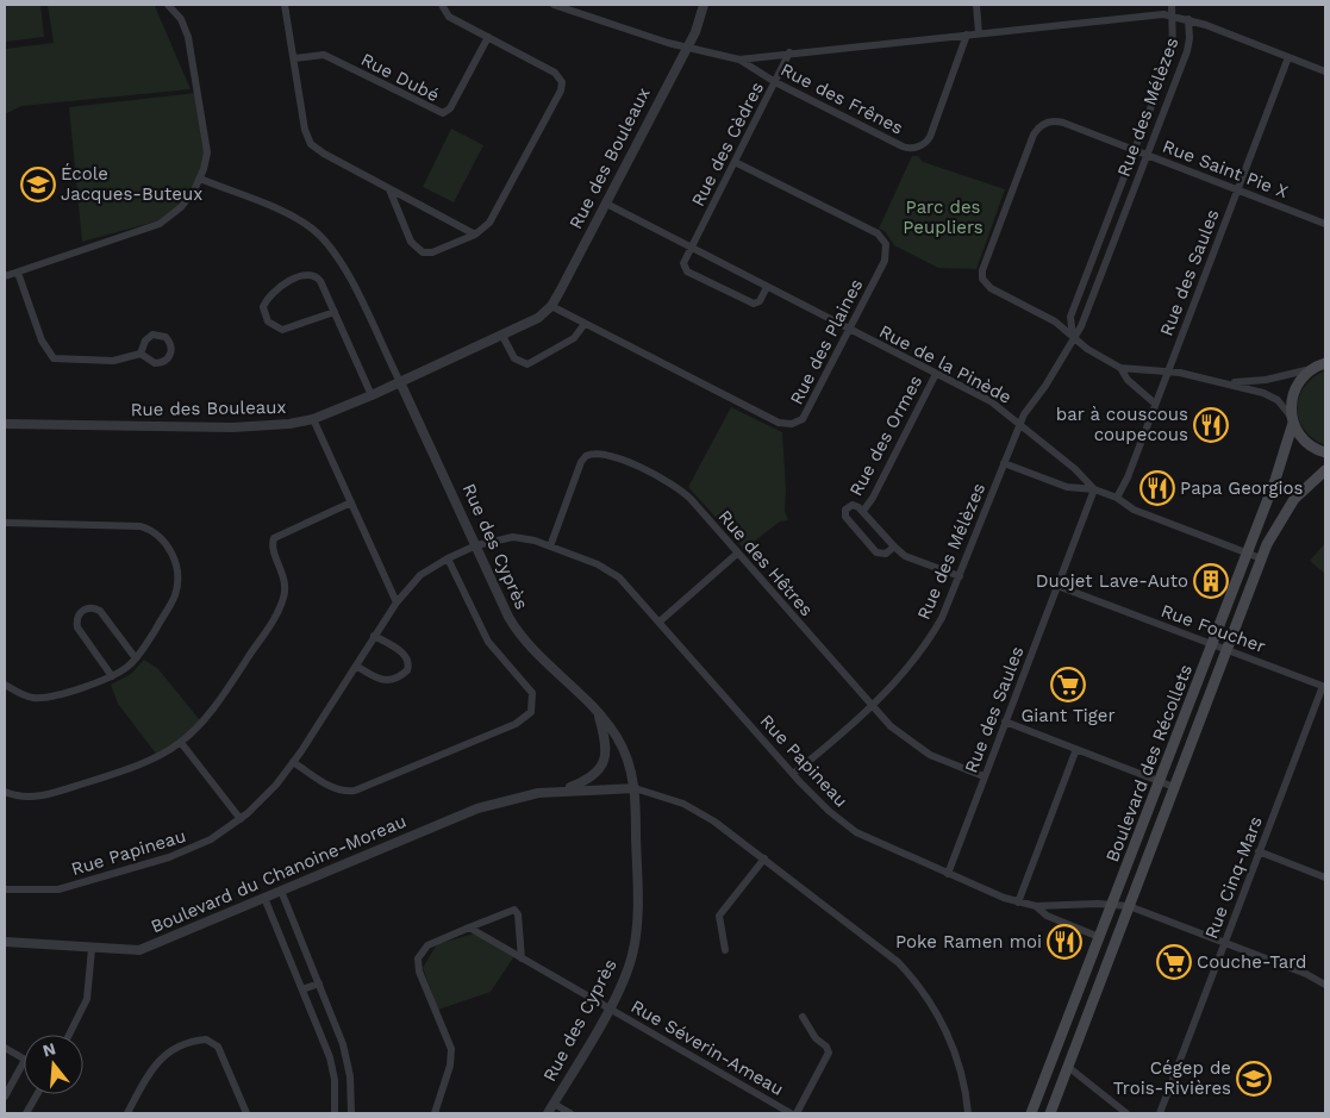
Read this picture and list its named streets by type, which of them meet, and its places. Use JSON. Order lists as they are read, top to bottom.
{
  "streets": {
    "main road": ["Boulevard des Récollets"],
    "street": [
      "Rue Dubé",
      "Rue des Frênes",
      "Rue des Mélèzes",
      "Rue des Cèdres",
      "Rue des Bouleaux",
      "Rue Saint Pie X",
      "Rue des Saules",
      "Rue des Plaines",
      "Rue de la Pinède",
      "Rue des Ormes",
      "Rue des Cyprès",
      "Rue des Hêtres",
      "Rue Foucher",
      "Rue Papineau",
      "Boulevard du Chanoine-Moreau",
      "Rue Cinq-Mars",
      "Rue Séverin-Ameau"
    ]
  },
  "crossings": [
    ["Rue des Frênes", "Rue des Cèdres"],
    ["Rue des Mélèzes", "Rue Saint Pie X"],
    ["Rue des Mélèzes", "Rue de la Pinède"],
    ["Rue des Mélèzes", "Rue des Ormes"],
    ["Rue des Mélèzes", "Rue des Hêtres"],
    ["Rue des Mélèzes", "Rue Papineau"],
    ["Rue des Cèdres", "Rue des Plaines"],
    ["Rue des Cèdres", "Rue de la Pinède"],
    ["Rue des Bouleaux", "Rue des Plaines"],
    ["Rue des Bouleaux", "Rue de la Pinède"],
    ["Rue des Bouleaux", "Rue des Cyprès"],
    ["Rue Saint Pie X", "Rue des Saules"],
    ["Rue des Saules", "Rue de la Pinède"],
    ["Rue des Saules", "Rue des Hêtres"],
    ["Rue des Saules", "Rue Foucher"],
    ["Rue des Saules", "Rue Papineau"],
    ["Rue des Plaines", "Rue de la Pinède"],
    ["Rue de la Pinède", "Rue des Ormes"],
    ["Rue de la Pinède", "Boulevard des Récollets"],
    ["Rue des Cyprès", "Rue Papineau"],
    ["Rue des Cyprès", "Rue Séverin-Ameau"],
    ["Rue des Hêtres", "Rue Papineau"],
    ["Rue Foucher", "Boulevard des Récollets"],
    ["Rue Foucher", "Rue Cinq-Mars"],
    ["Rue Papineau", "Boulevard des Récollets"],
    ["Rue Papineau", "Rue Cinq-Mars"]
  ],
  "parks": ["Parc des Peupliers"],
  "places": {
    "school or university": ["École Jacques-Buteux", "Cégep de Trois-Rivières"],
    "restaurant": ["bar à couscous coupecous", "Papa Georgios", "Poke Ramen moi"],
    "building": ["Duojet Lave-Auto"],
    "supermarket": ["Giant Tiger", "Couche-Tard"]
  },
  "north": "top"
}
